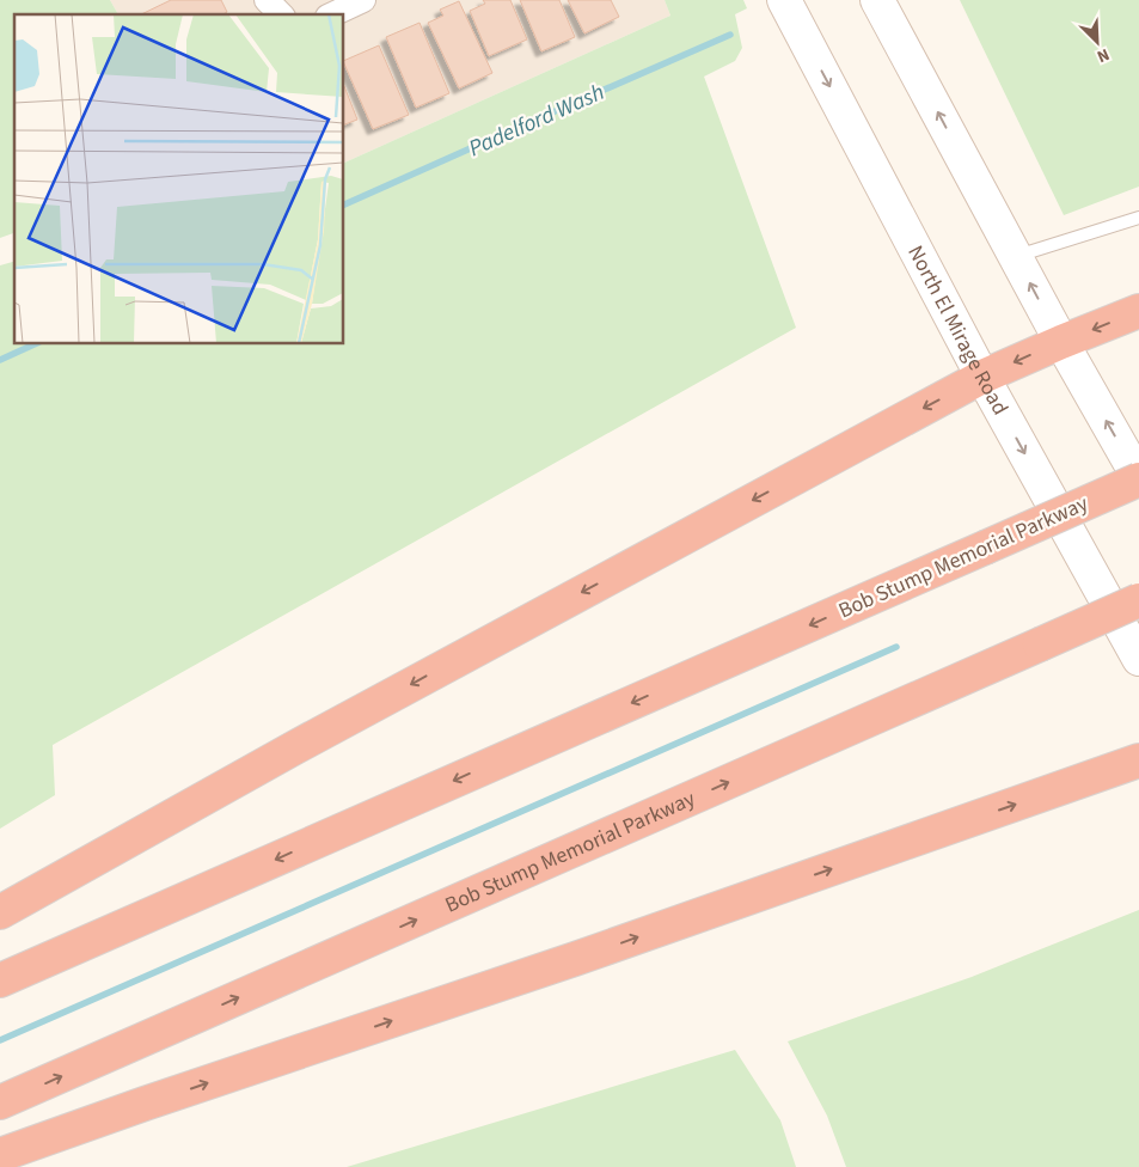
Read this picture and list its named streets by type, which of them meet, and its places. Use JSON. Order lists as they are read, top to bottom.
{
  "streets": {
    "highway": ["Bob Stump Memorial Parkway"],
    "main road": ["North El Mirage Road"]
  },
  "water": ["Padelford Wash"],
  "north": "bottom right"
}
